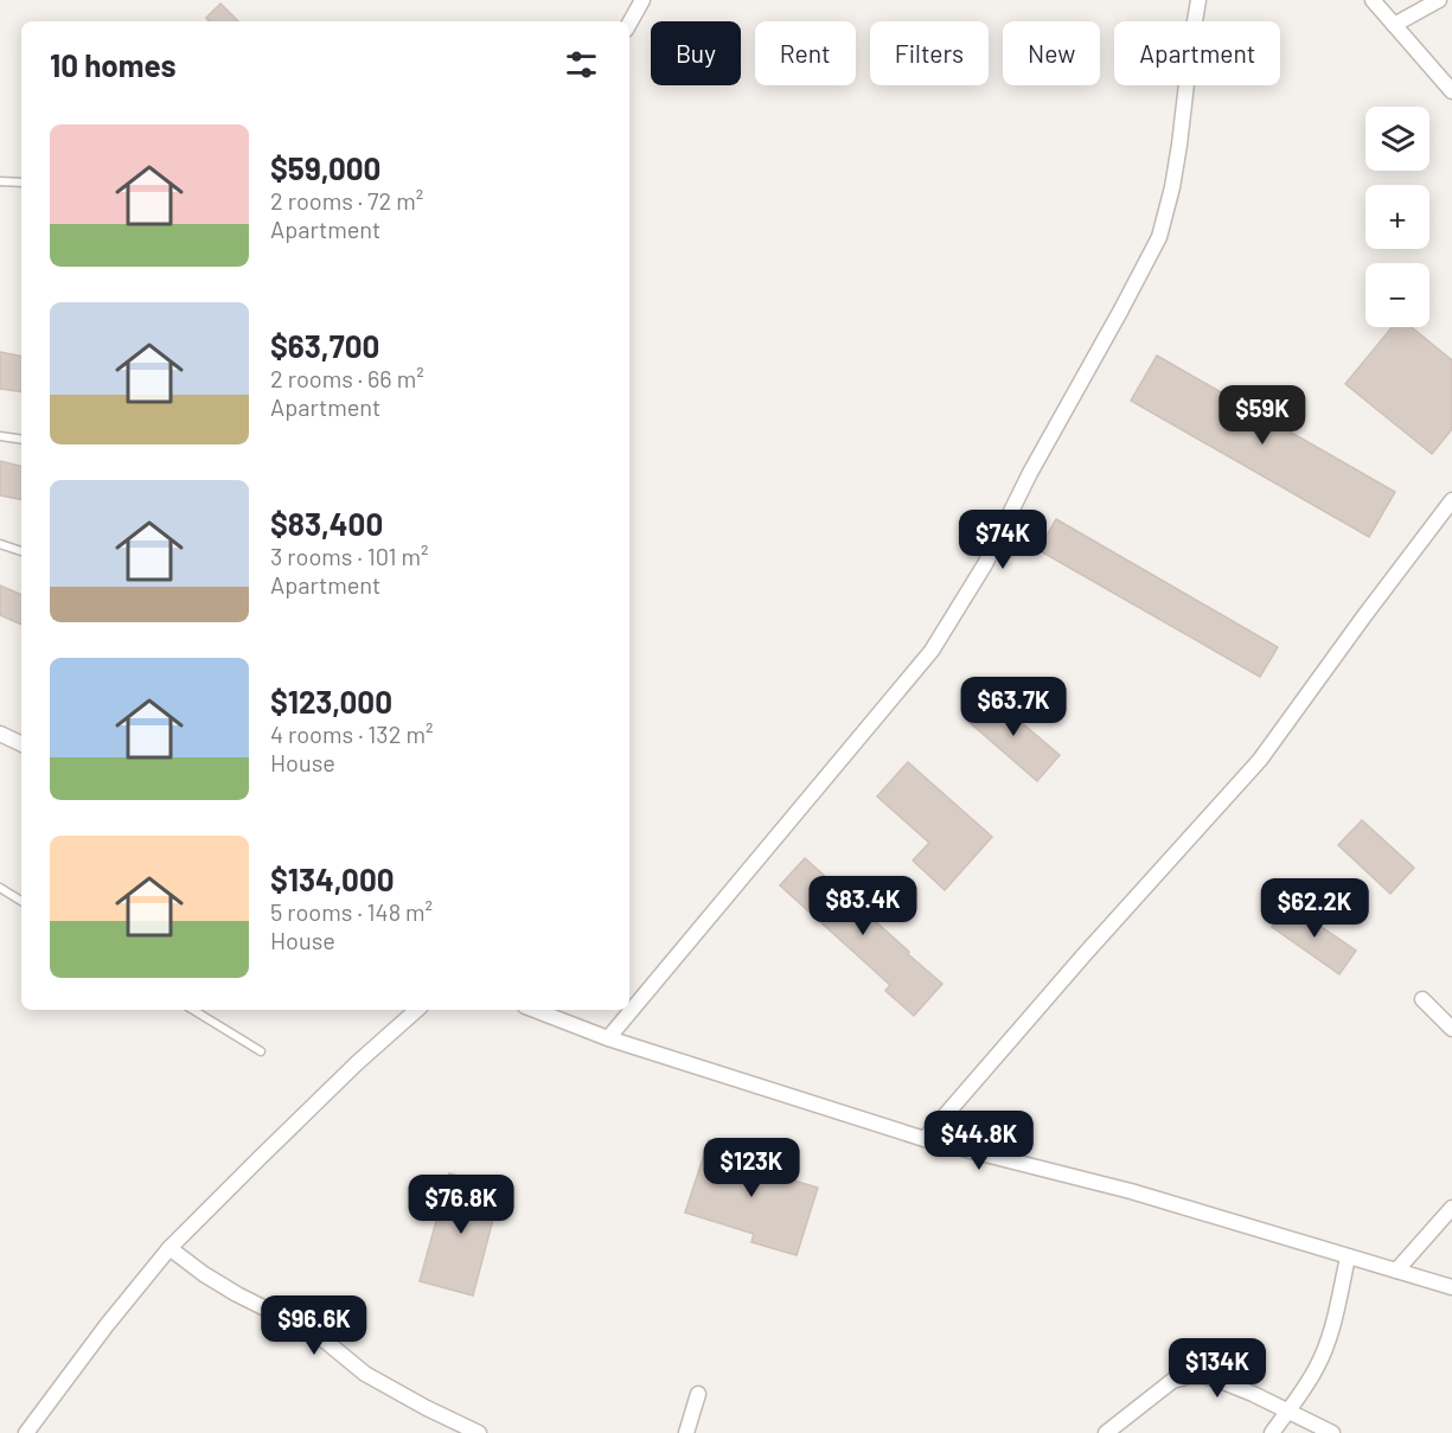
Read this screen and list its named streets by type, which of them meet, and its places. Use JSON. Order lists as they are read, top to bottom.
{
  "page": {
    "chip": [
      "Buy",
      "Rent",
      "Filters",
      "New",
      "Apartment"
    ],
    "heading": "10 homes",
    "map_buttons": ["+", "−"],
    "list": [
      {
        "name": "$59,000",
        "note": "2 rooms · 72 m² · Apartment"
      },
      {
        "name": "$63,700",
        "note": "2 rooms · 66 m² · Apartment"
      },
      {
        "name": "$83,400",
        "note": "3 rooms · 101 m² · Apartment"
      },
      {
        "name": "$123,000",
        "note": "4 rooms · 132 m² · House"
      },
      {
        "name": "$134,000",
        "note": "5 rooms · 148 m² · House"
      }
    ],
    "price": [
      "$59K",
      "$74K",
      "$63.7K",
      "$83.4K",
      "$62.2K",
      "$44.8K",
      "$123K",
      "$76.8K",
      "$96.6K",
      "$134K"
    ]
  }
}
